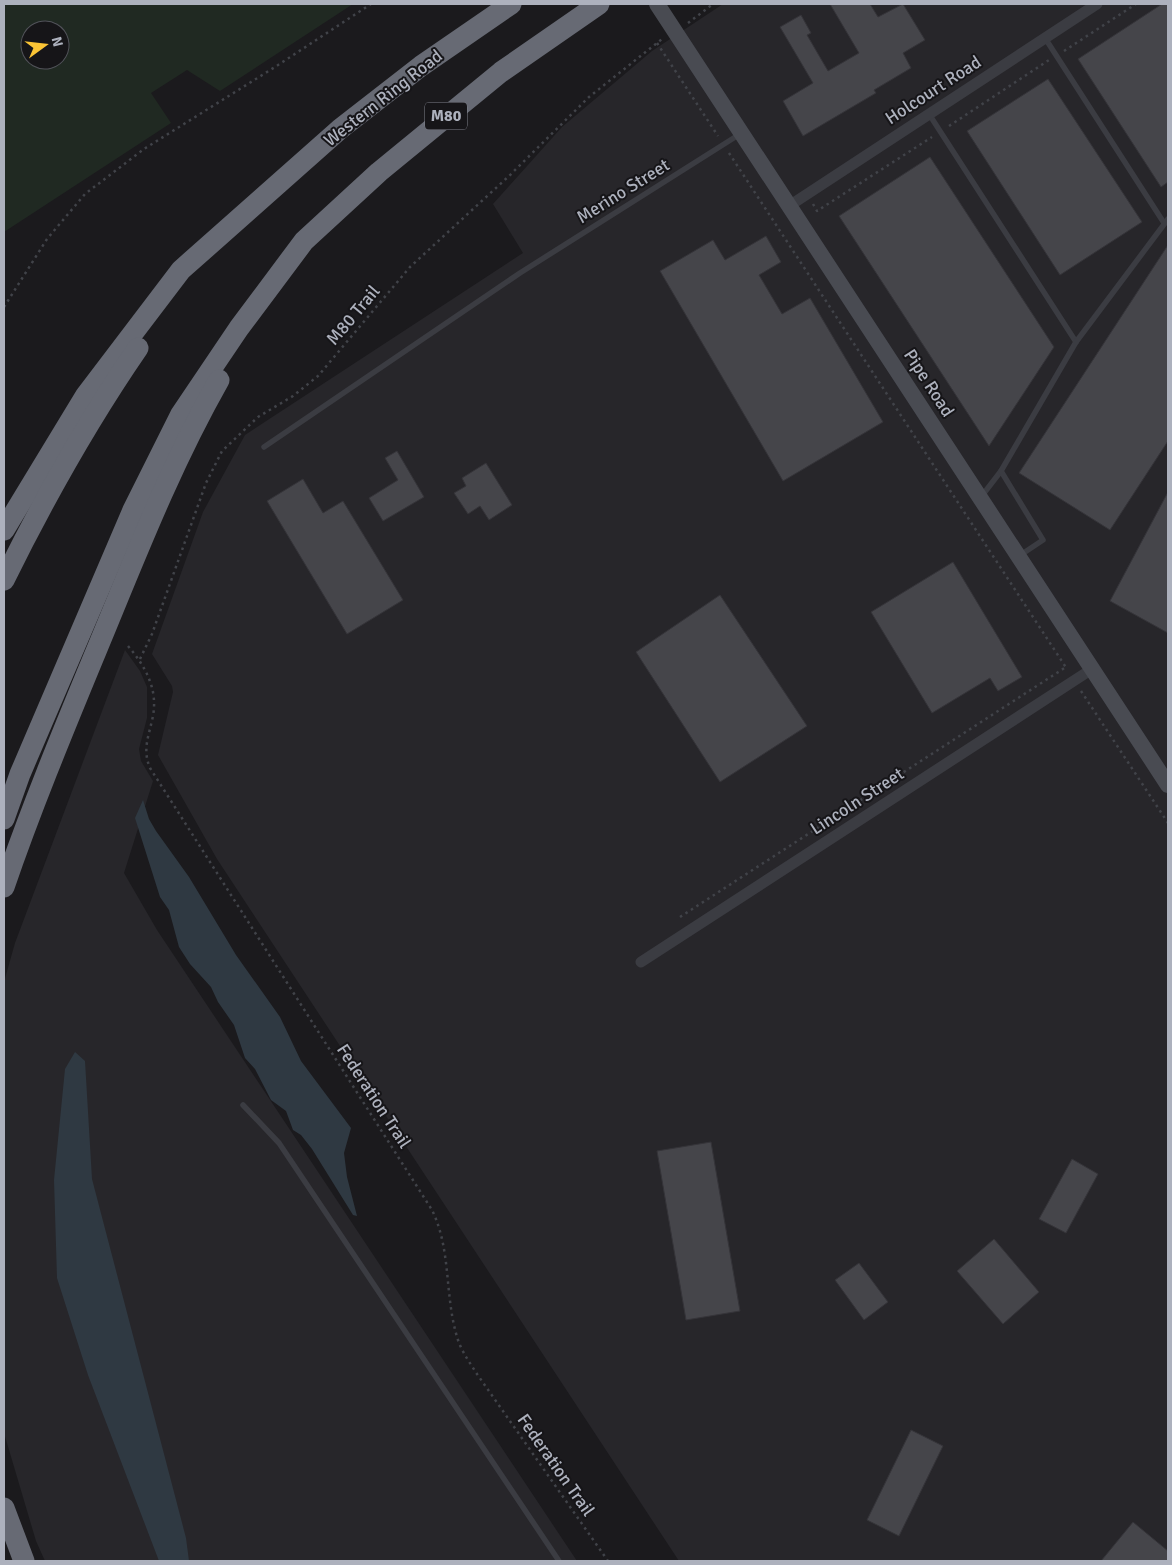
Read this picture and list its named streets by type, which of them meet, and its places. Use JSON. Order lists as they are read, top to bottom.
{
  "streets": {
    "highway": ["Western Ring Road", "M80"],
    "street": ["Holcourt Road", "Pipe Road", "Lincoln Street"],
    "lane": ["Merino Street"],
    "path": ["M80 Trail", "Federation Trail"]
  },
  "crossings": [
    ["Holcourt Road", "Pipe Road"],
    ["Merino Street", "Pipe Road"],
    ["M80 Trail", "Federation Trail"],
    ["Pipe Road", "Lincoln Street"]
  ],
  "north": "right"
}
